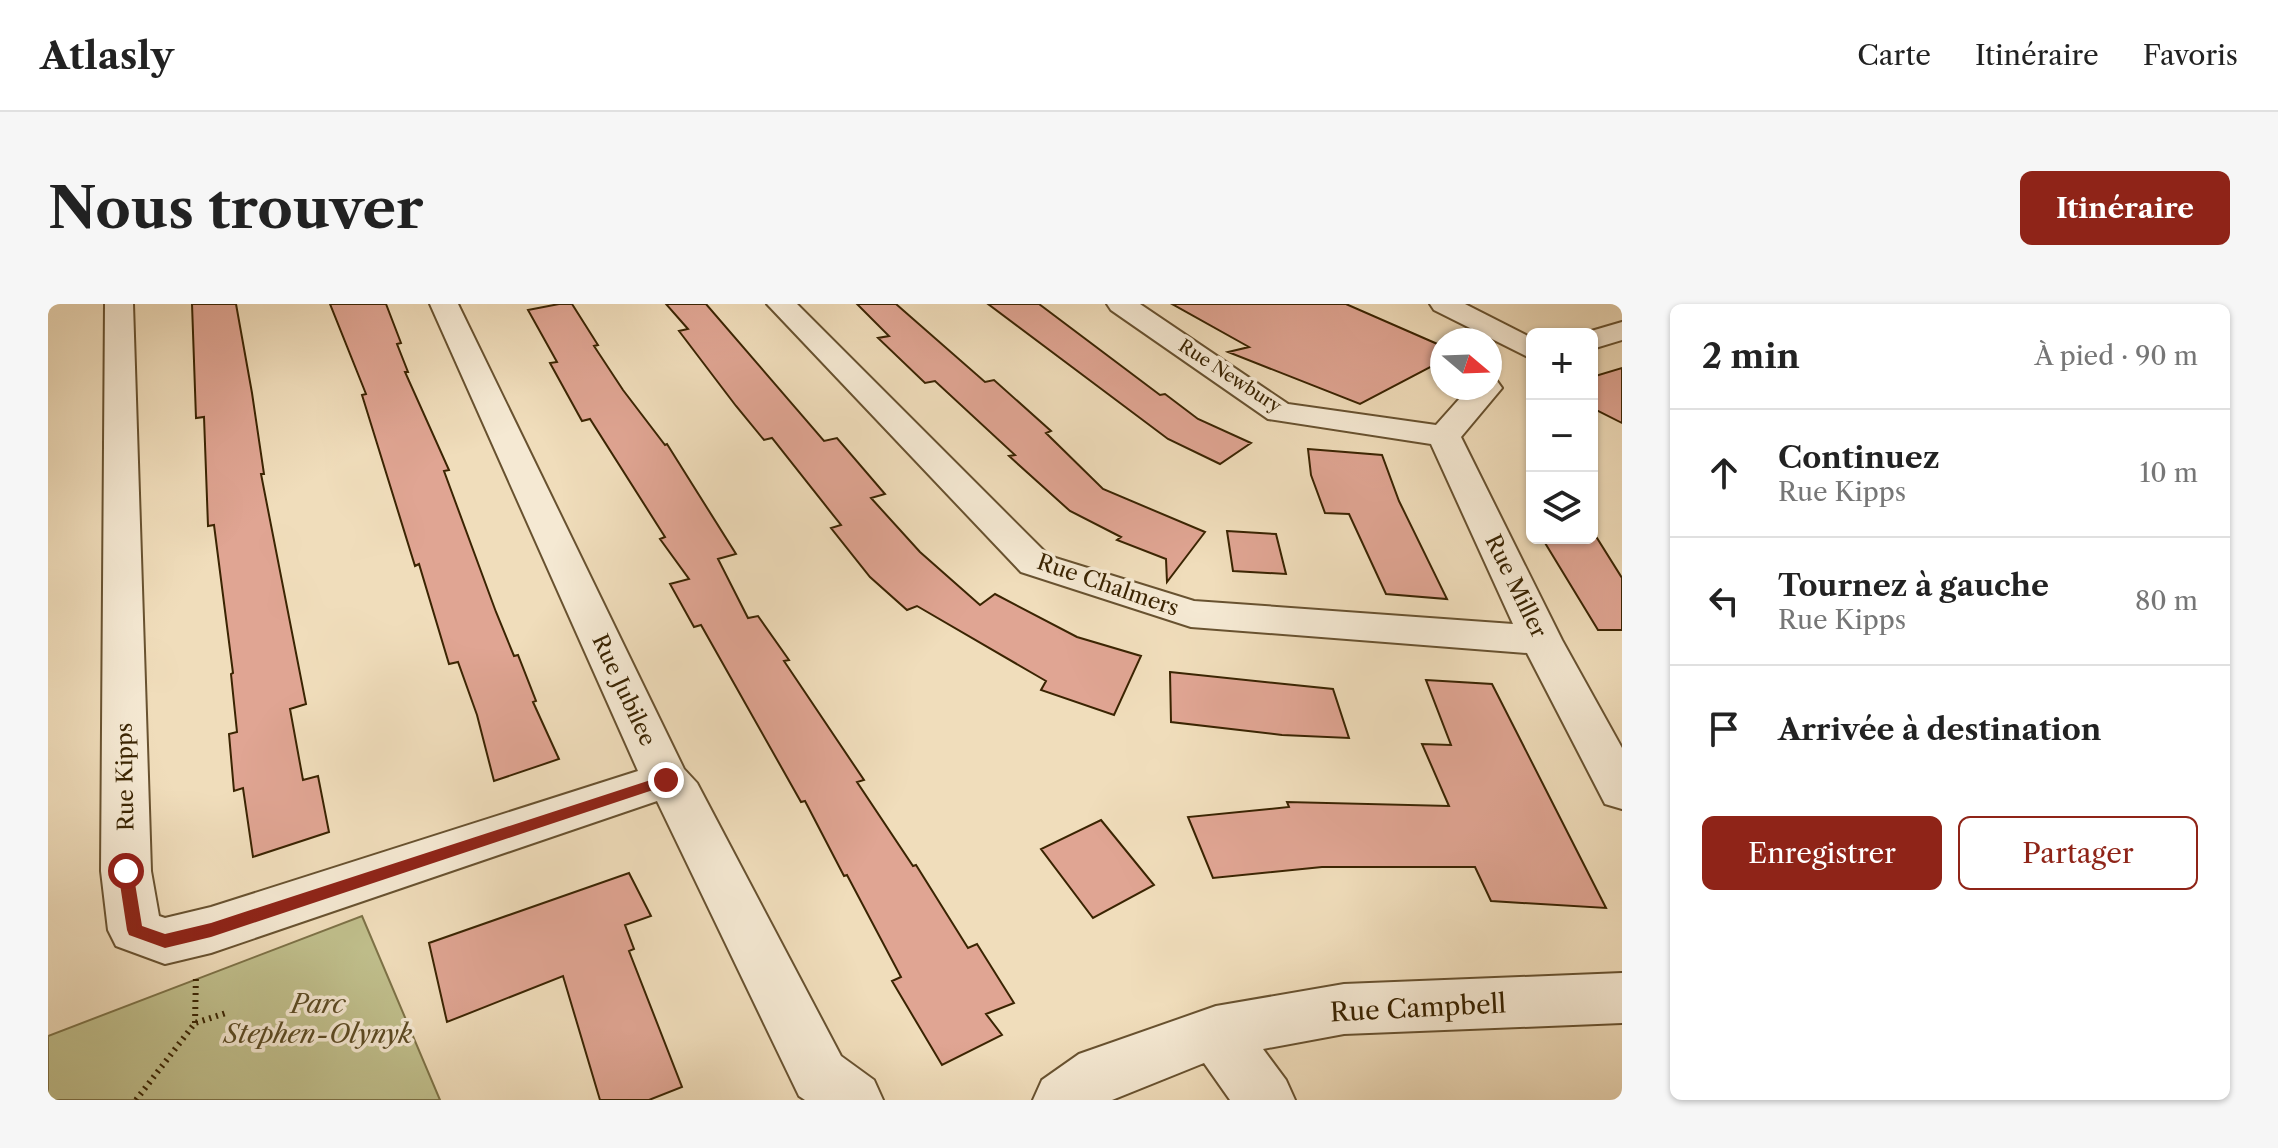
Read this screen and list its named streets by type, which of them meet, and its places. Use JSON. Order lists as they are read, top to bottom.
{
  "streets": {
    "street": [
      "Rue Newbury",
      "Rue Chalmers",
      "Rue Miller",
      "Rue Jubilee",
      "Rue Kipps",
      "Rue Campbell"
    ]
  },
  "crossings": [
    ["Rue Newbury", "Rue Miller"],
    ["Rue Chalmers", "Rue Miller"],
    ["Rue Jubilee", "Rue Kipps"]
  ],
  "parks": ["Parc Stephen-Olynyk"],
  "north": "right",
  "page": {
    "header": "Atlasly",
    "nav": ["Carte", "Itinéraire", "Favoris"],
    "buttons": [
      "Itinéraire",
      ["Enregistrer", "Partager"]
    ],
    "title": "Nous trouver",
    "heading": ["2 min", "À pied · 90 m"],
    "map_buttons": ["+", "−"],
    "list": [
      ["Continuez", "Rue Kipps", "10 m"],
      ["Tournez à gauche", "Rue Kipps", "80 m"],
      "Arrivée à destination"
    ]
  }
}
